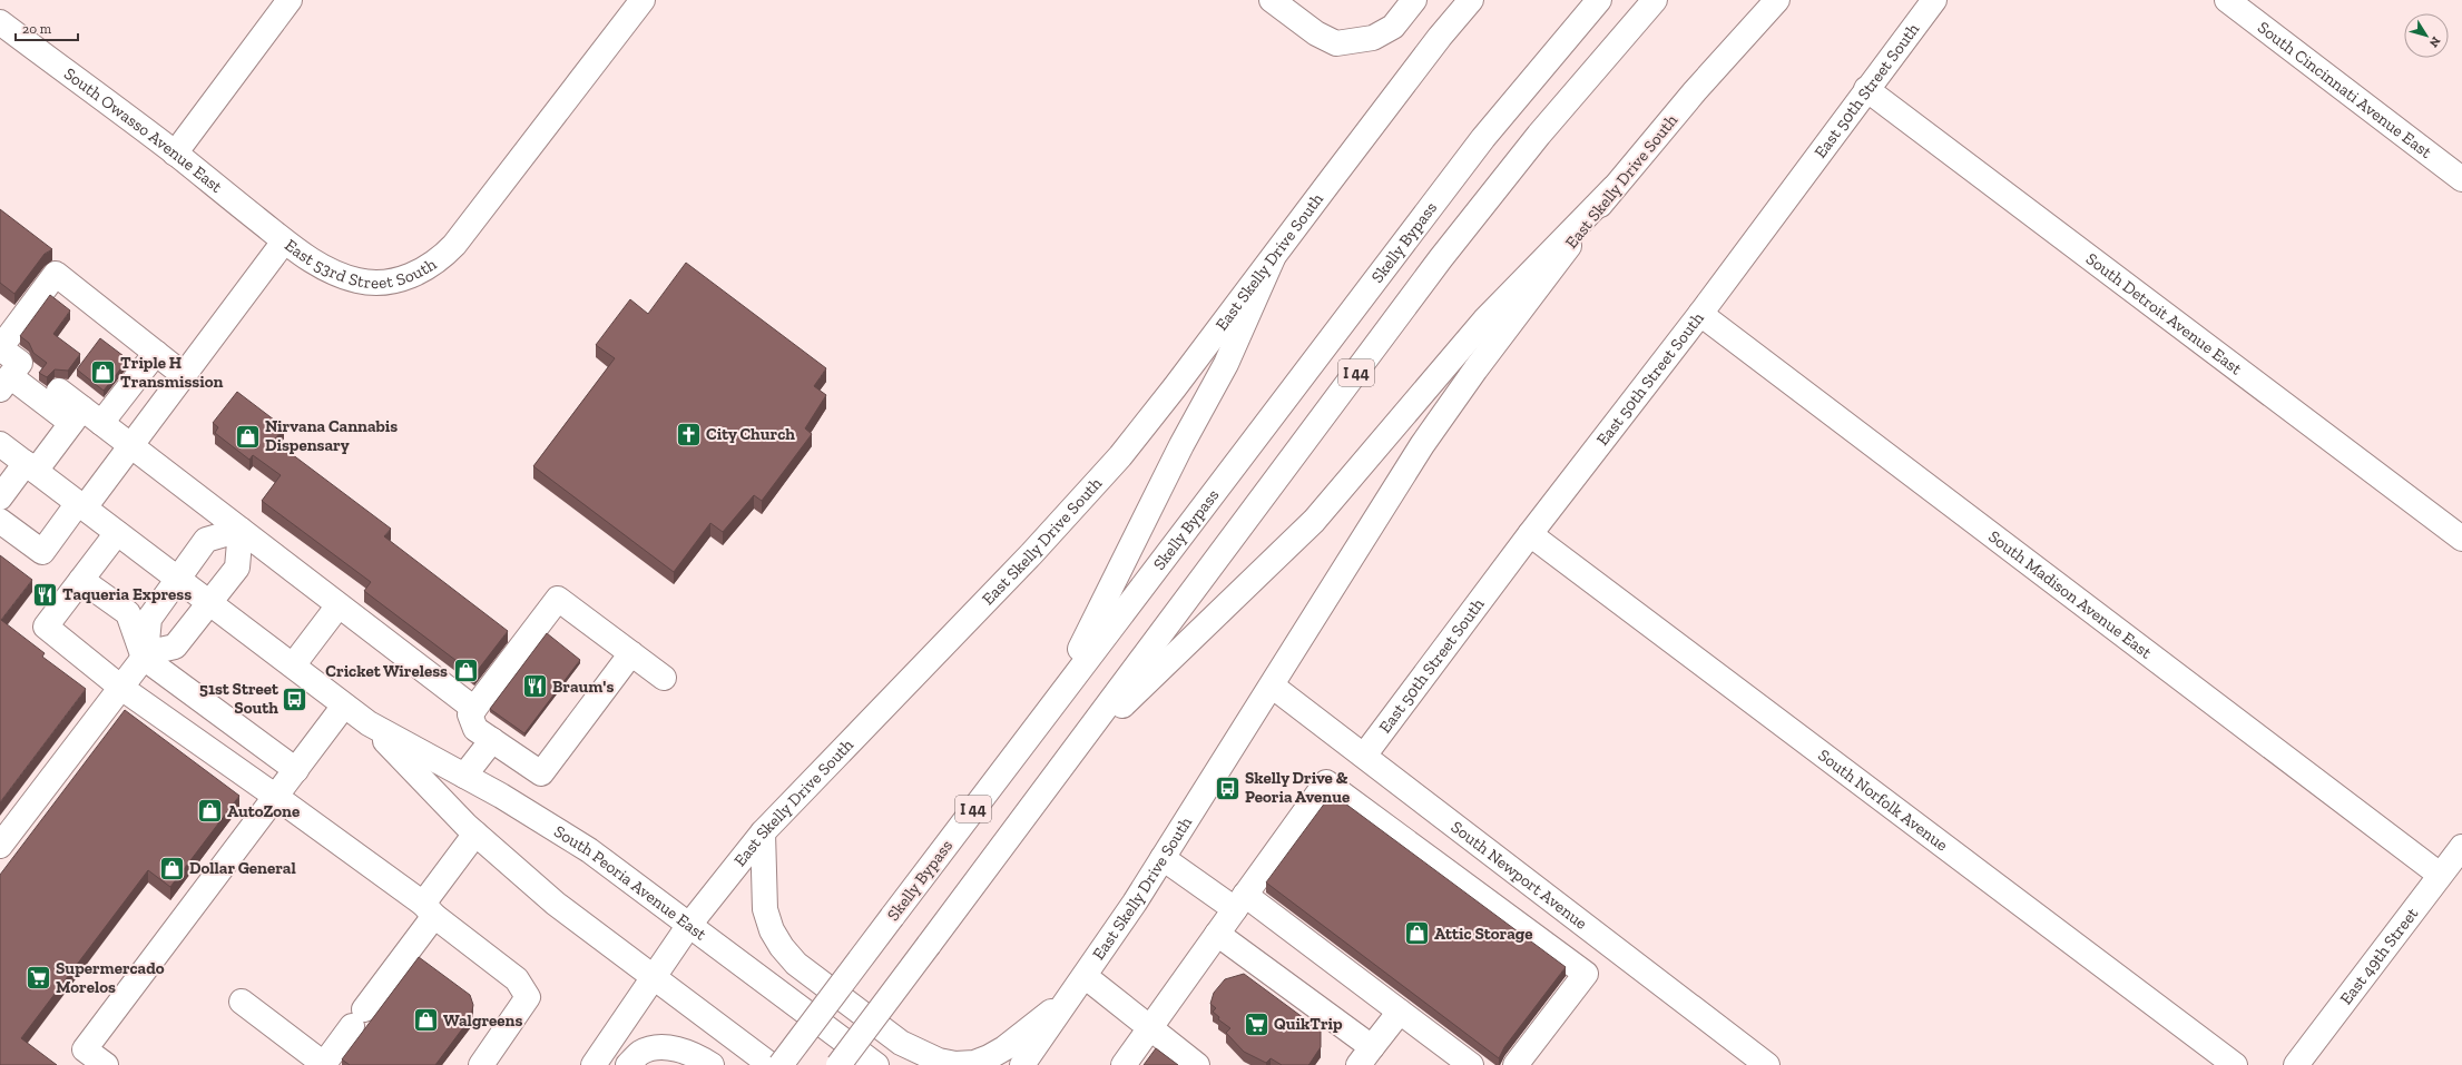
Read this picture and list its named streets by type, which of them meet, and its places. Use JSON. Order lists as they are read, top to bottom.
{
  "streets": {
    "main road": [
      "East 50th Street South",
      "South Cincinnati Avenue East",
      "South Owasso Avenue East",
      "East Skelly Drive South",
      "Skelly Bypass",
      "East 53rd Street South",
      "South Detroit Avenue East",
      "I 44",
      "South Madison Avenue East",
      "South Norfolk Avenue",
      "South Newport Avenue",
      "South Peoria Avenue East",
      "East 49th Street"
    ]
  },
  "crossings": [
    ["East 50th Street South", "South Detroit Avenue East"],
    ["East 50th Street South", "South Madison Avenue East"],
    ["East 50th Street South", "South Norfolk Avenue"],
    ["East 50th Street South", "South Newport Avenue"],
    ["South Owasso Avenue East", "East 53rd Street South"],
    ["East Skelly Drive South", "South Newport Avenue"],
    ["East Skelly Drive South", "South Peoria Avenue East"],
    ["East 53rd Street South", "South Peoria Avenue East"],
    ["South Madison Avenue East", "East 49th Street"]
  ],
  "places": {
    "shop": [
      "Triple H Transmission",
      "Nirvana Cannabis Dispensary",
      "Cricket Wireless",
      "AutoZone",
      "Dollar General",
      "Attic Storage",
      "Walgreens"
    ],
    "church": ["City Church"],
    "restaurant": ["Taqueria Express", "Braum's"],
    "bus stop": ["51st Street South", "Skelly Drive & Peoria Avenue"],
    "supermarket": ["Supermercado Morelos", "QuikTrip"]
  },
  "scale_bar": "20 m",
  "north": "bottom right"
}
